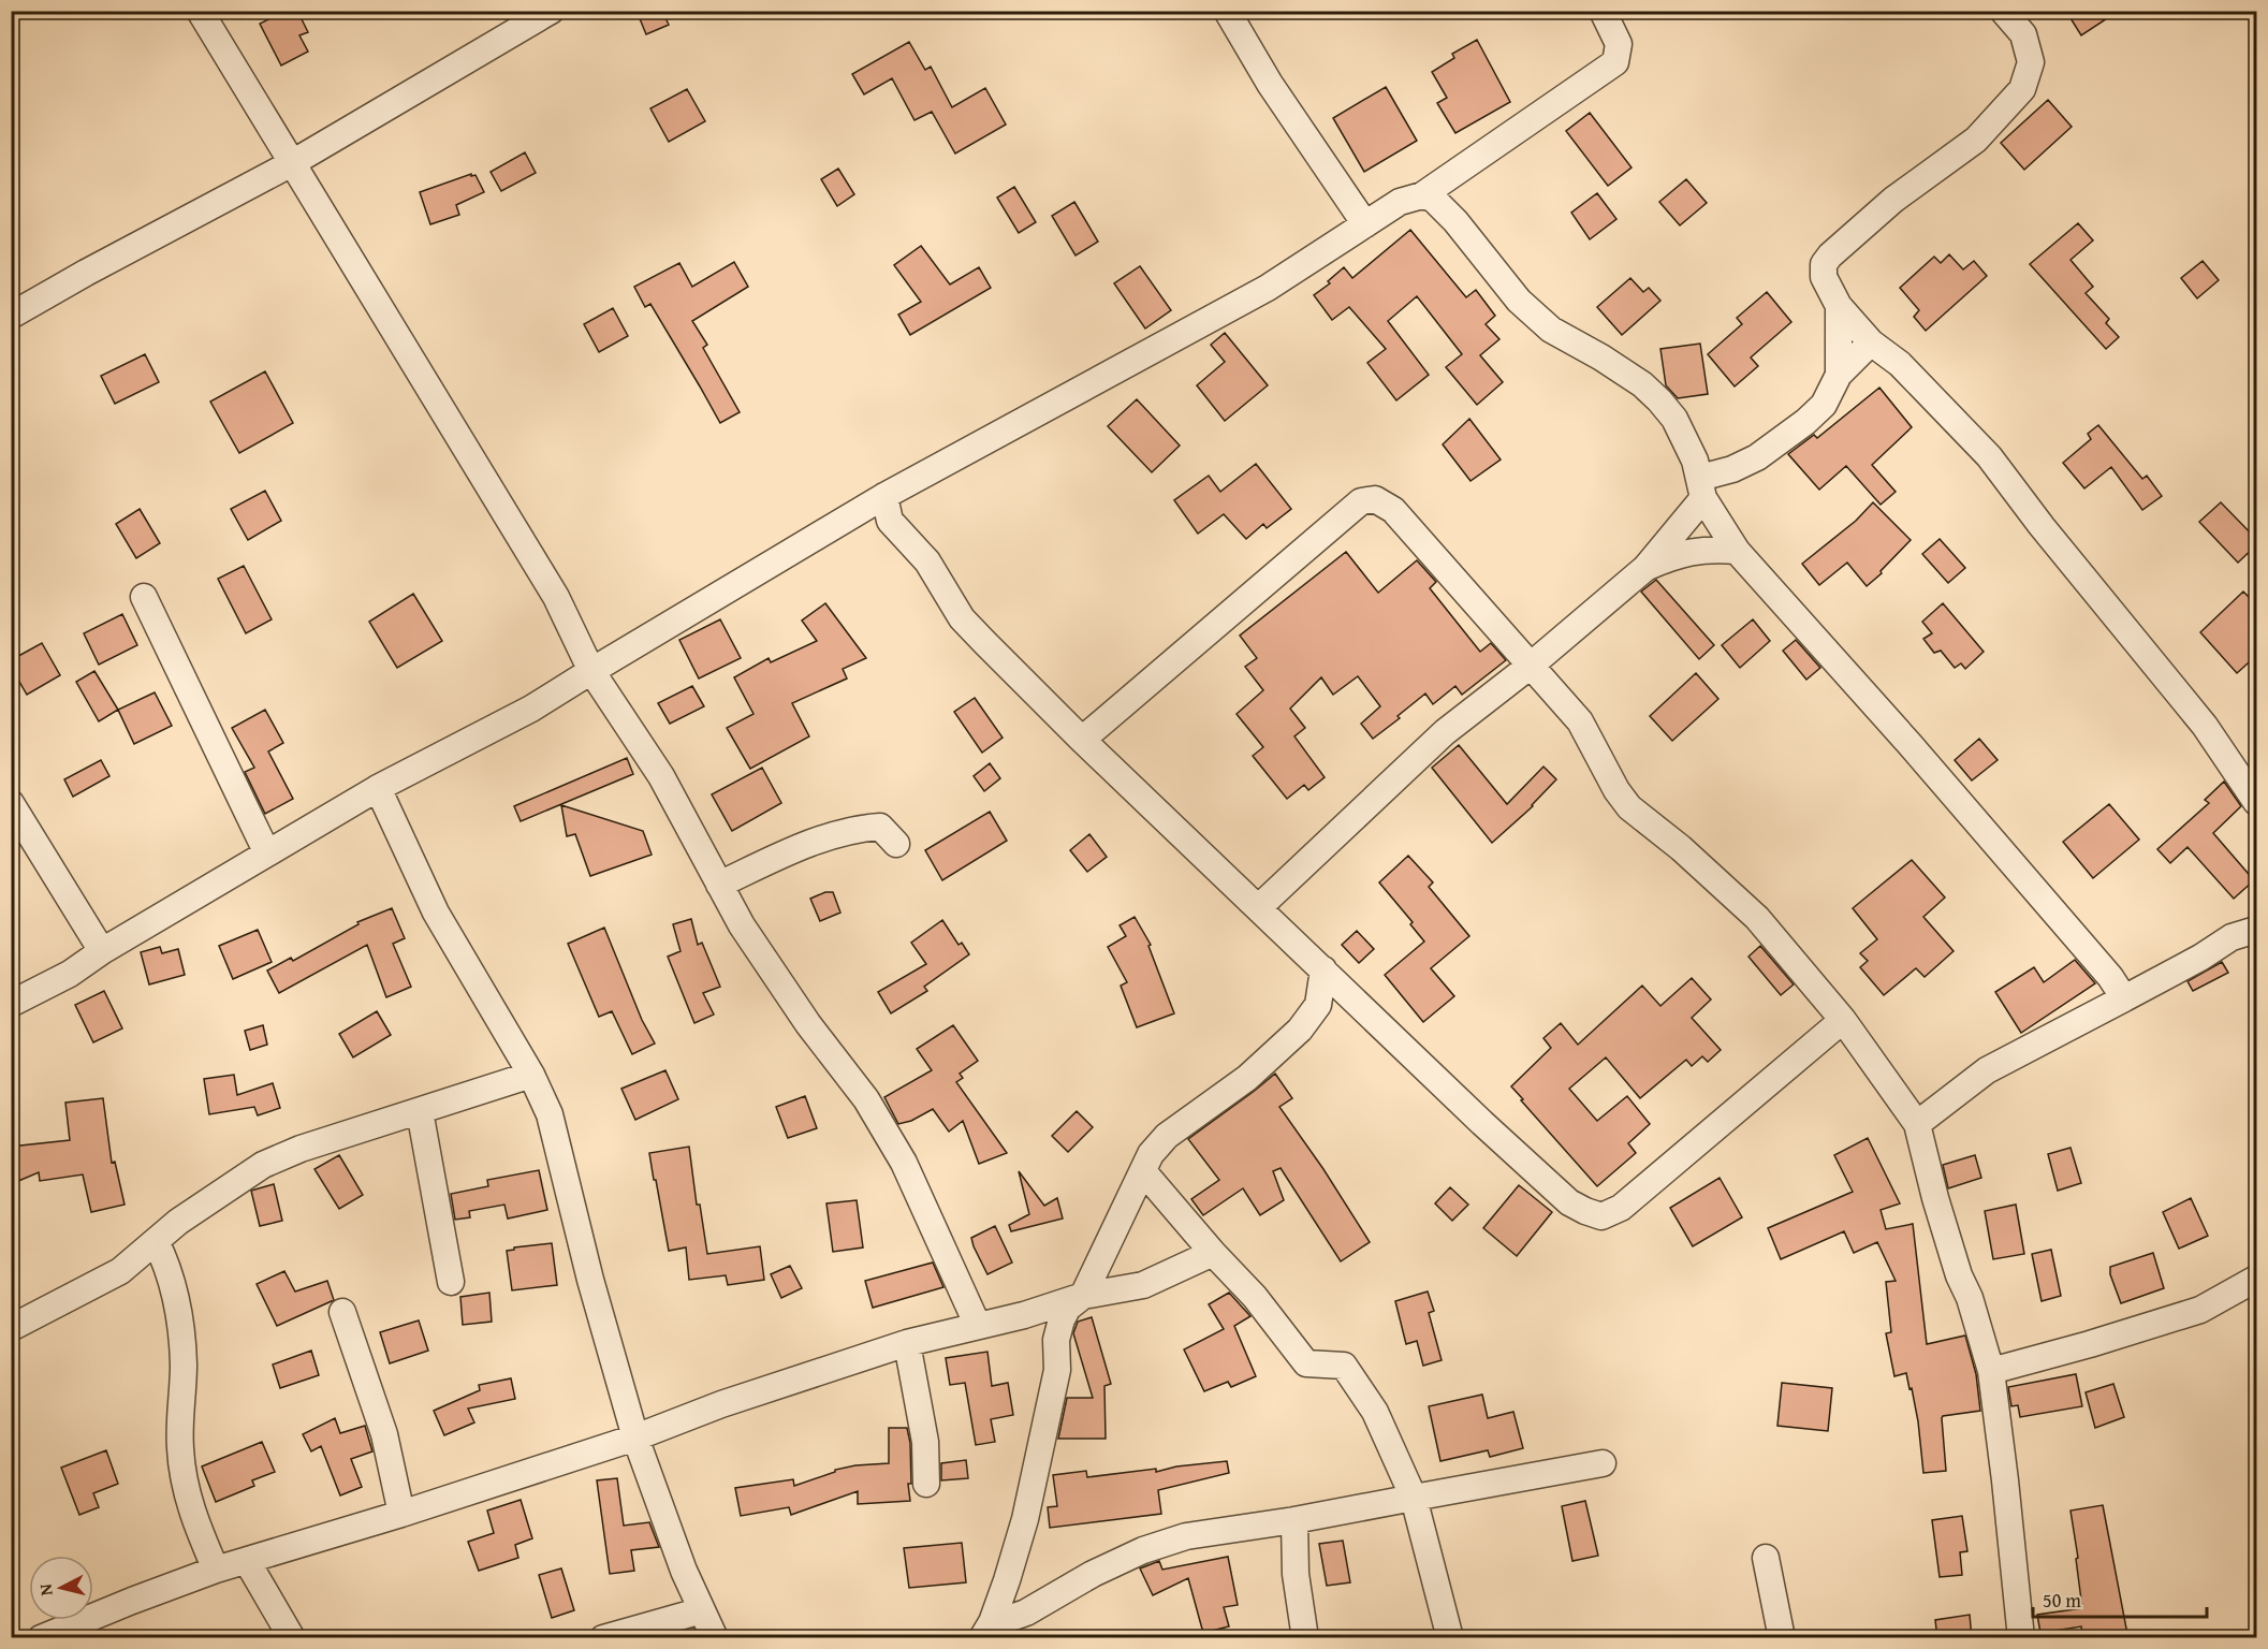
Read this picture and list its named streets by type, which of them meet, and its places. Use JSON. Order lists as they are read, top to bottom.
{
  "scale_bar": "50 m",
  "north": "left"
}
